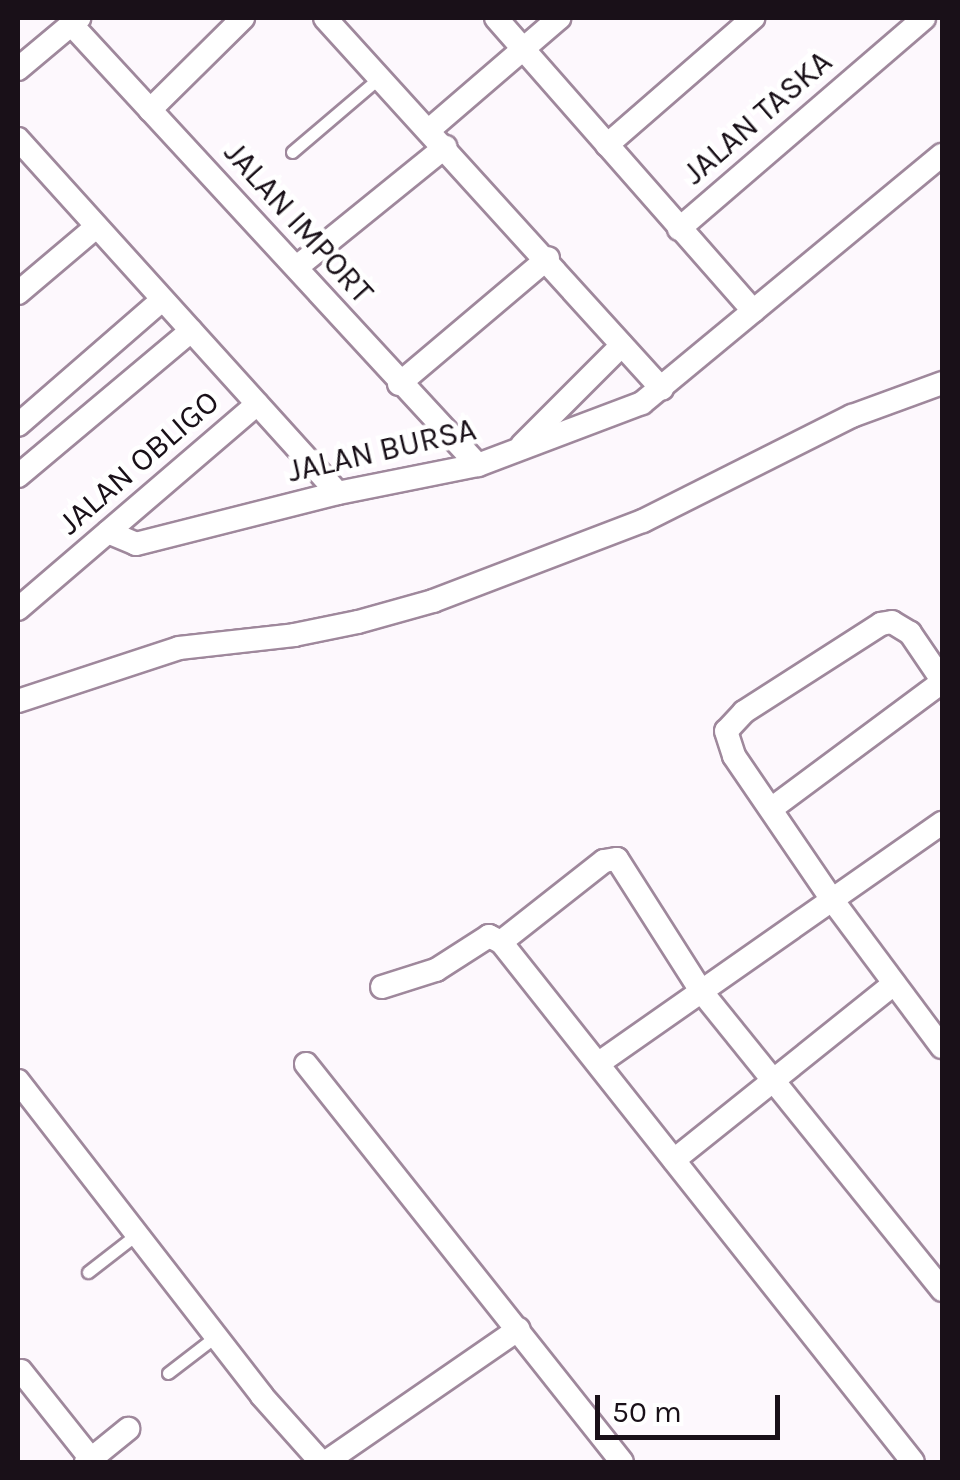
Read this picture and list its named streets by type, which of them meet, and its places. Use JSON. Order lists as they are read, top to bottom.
{
  "streets": {
    "street": [
      "JALAN TASKA",
      "JALAN IMPORT",
      "JALAN BURSA",
      "JALAN OBLIGO"
    ]
  },
  "crossings": [
    ["JALAN IMPORT", "JALAN BURSA"],
    ["JALAN BURSA", "JALAN OBLIGO"]
  ],
  "scale_bar": "50 m"
}
